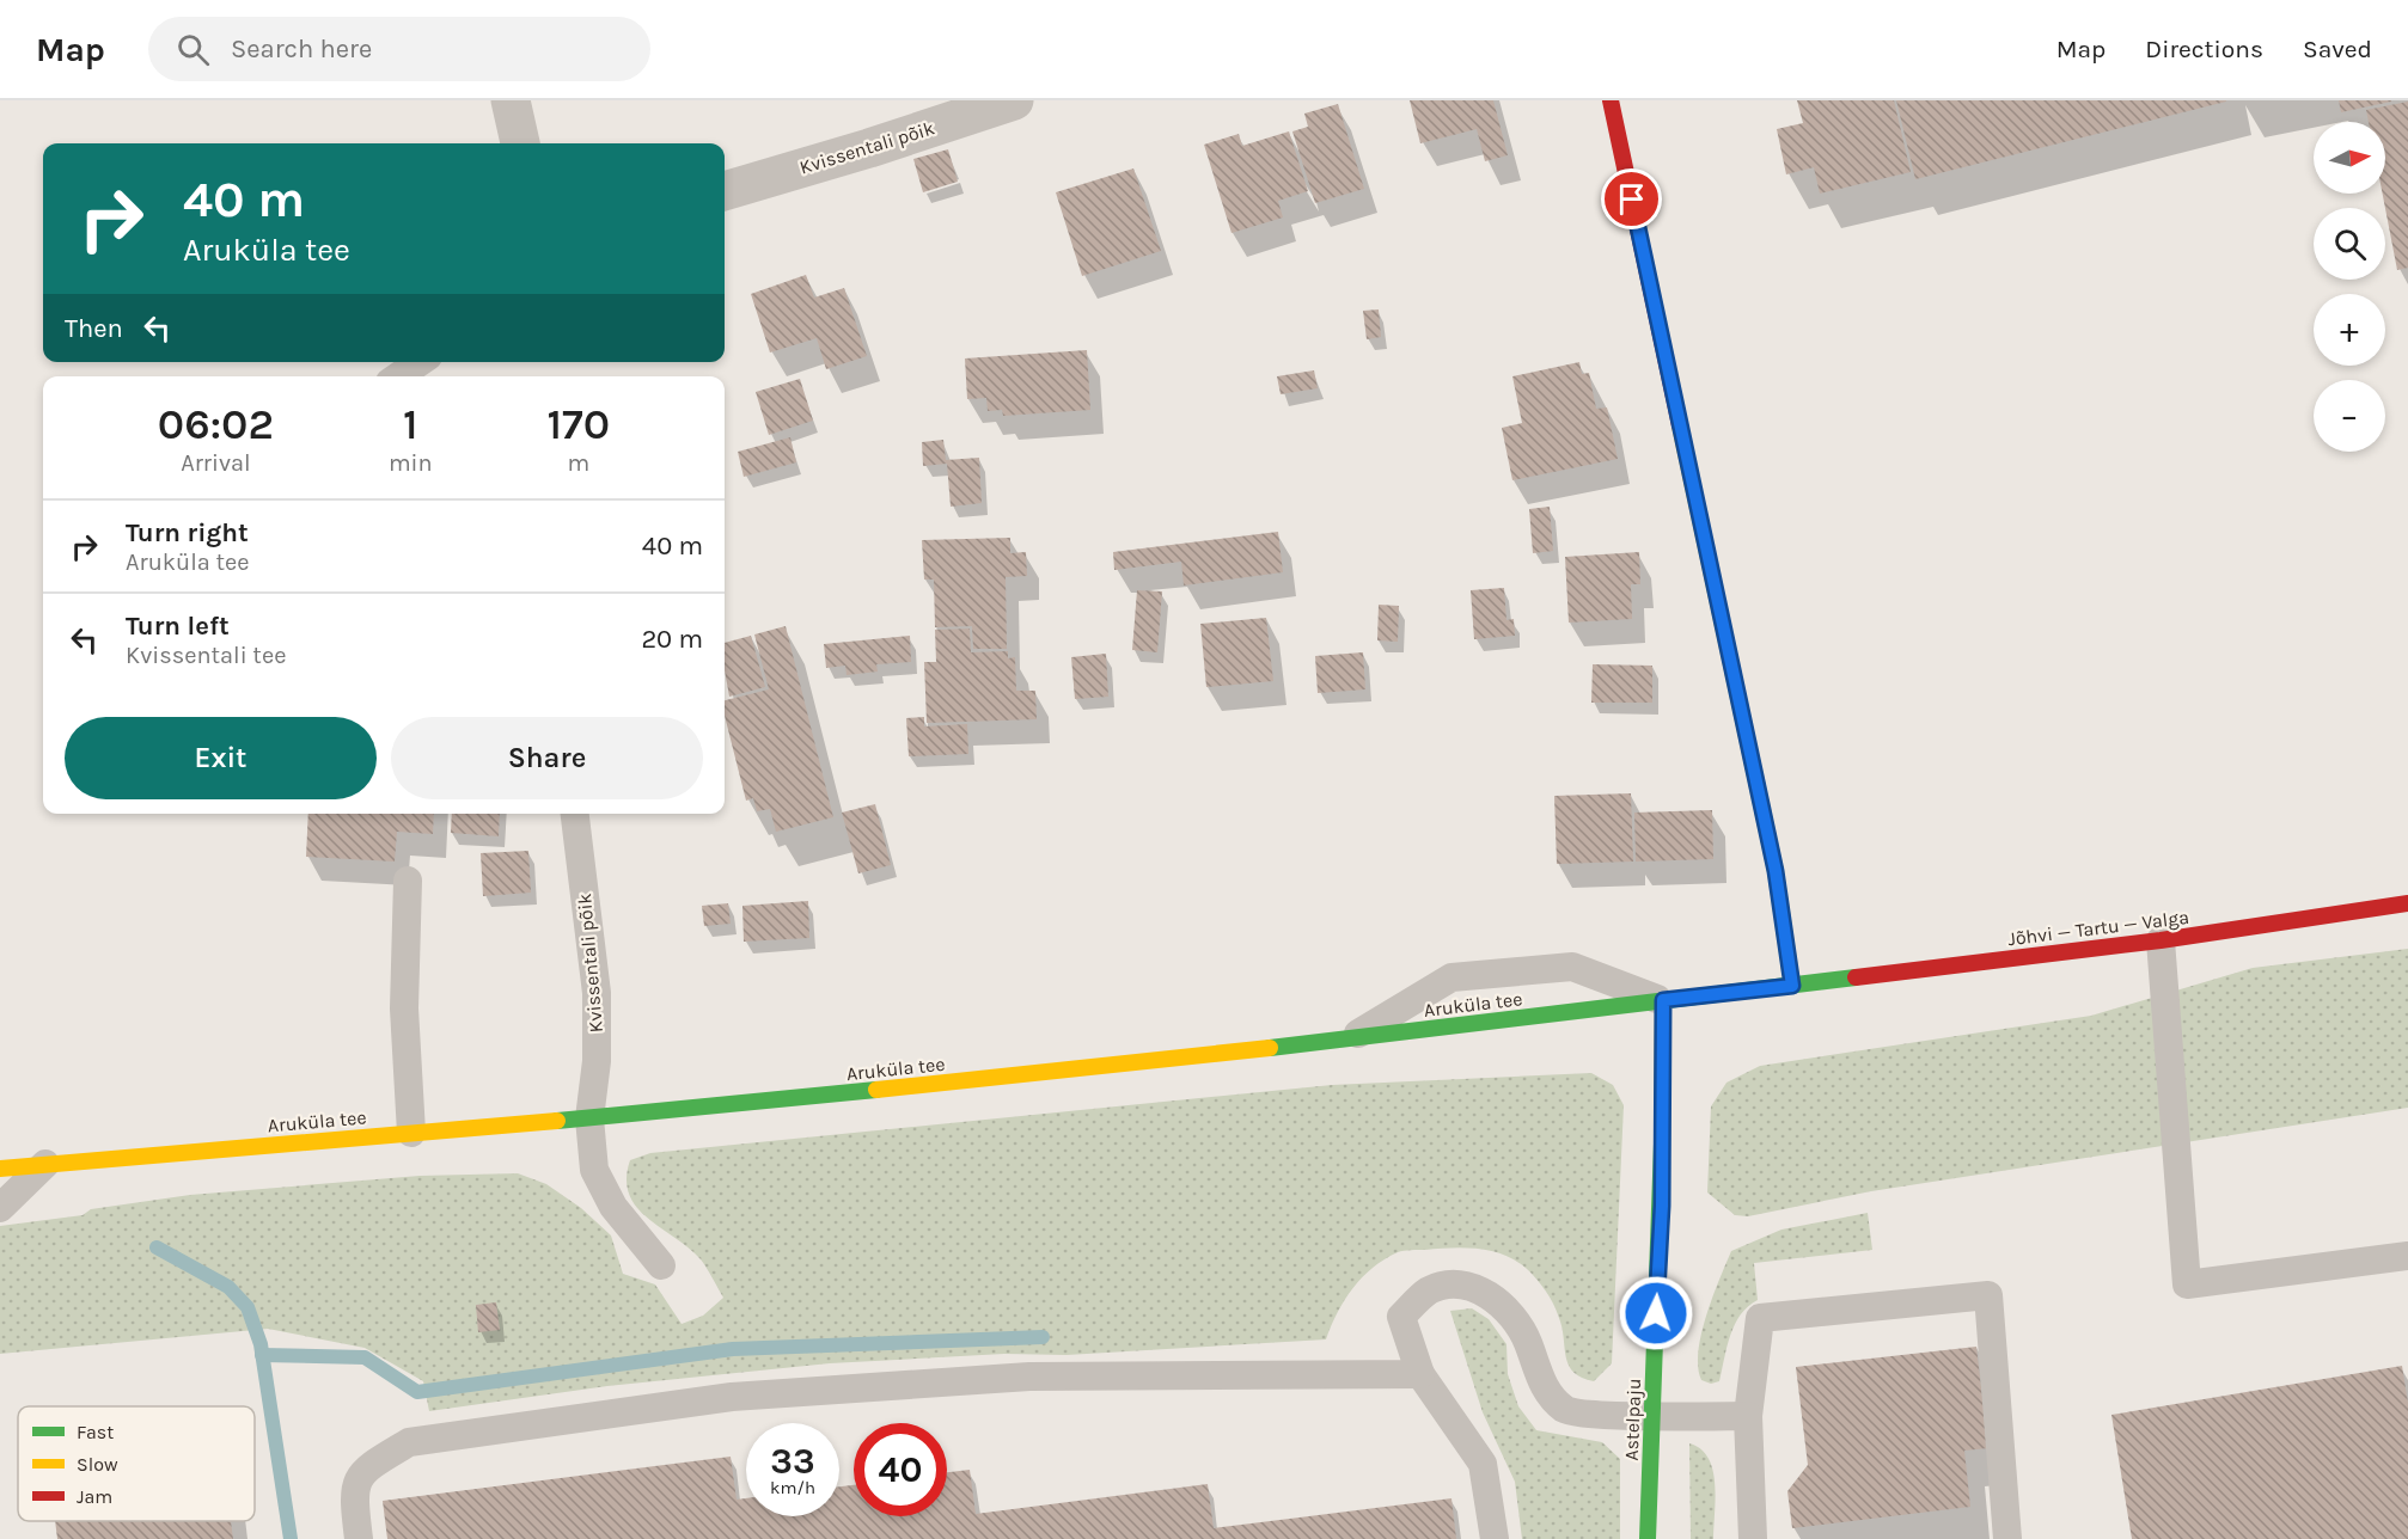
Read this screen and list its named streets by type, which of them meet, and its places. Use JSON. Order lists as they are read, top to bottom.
{
  "streets": {
    "main road": ["Jõhvi — Tartu — Valga", "Aruküla tee", "Astelpaju"],
    "street": ["Kvissentali põik"]
  },
  "crossings": [
    ["Kvissentali põik", "Aruküla tee"],
    ["Jõhvi — Tartu — Valga", "Aruküla tee"],
    ["Aruküla tee", "Astelpaju"]
  ],
  "legend": ["Fast", "Slow", "Jam"],
  "north": "right",
  "page": {
    "header": "Map",
    "search": "Search here",
    "nav": ["Map", "Directions", "Saved"],
    "map_buttons": ["+", "−"],
    "turn": ["40 m", "Aruküla tee"],
    "then": "Then",
    "eta": [
      "06:02",
      "Arrival",
      "1",
      "min",
      "170",
      "m"
    ],
    "list": [
      {
        "name": "Turn right",
        "note": "Aruküla tee",
        "value": "40 m"
      },
      {
        "name": "Turn left",
        "note": "Kvissentali tee",
        "value": "20 m"
      }
    ],
    "buttons": ["Exit", "Share"],
    "speed": "33 km/h",
    "limit": "40"
  }
}
